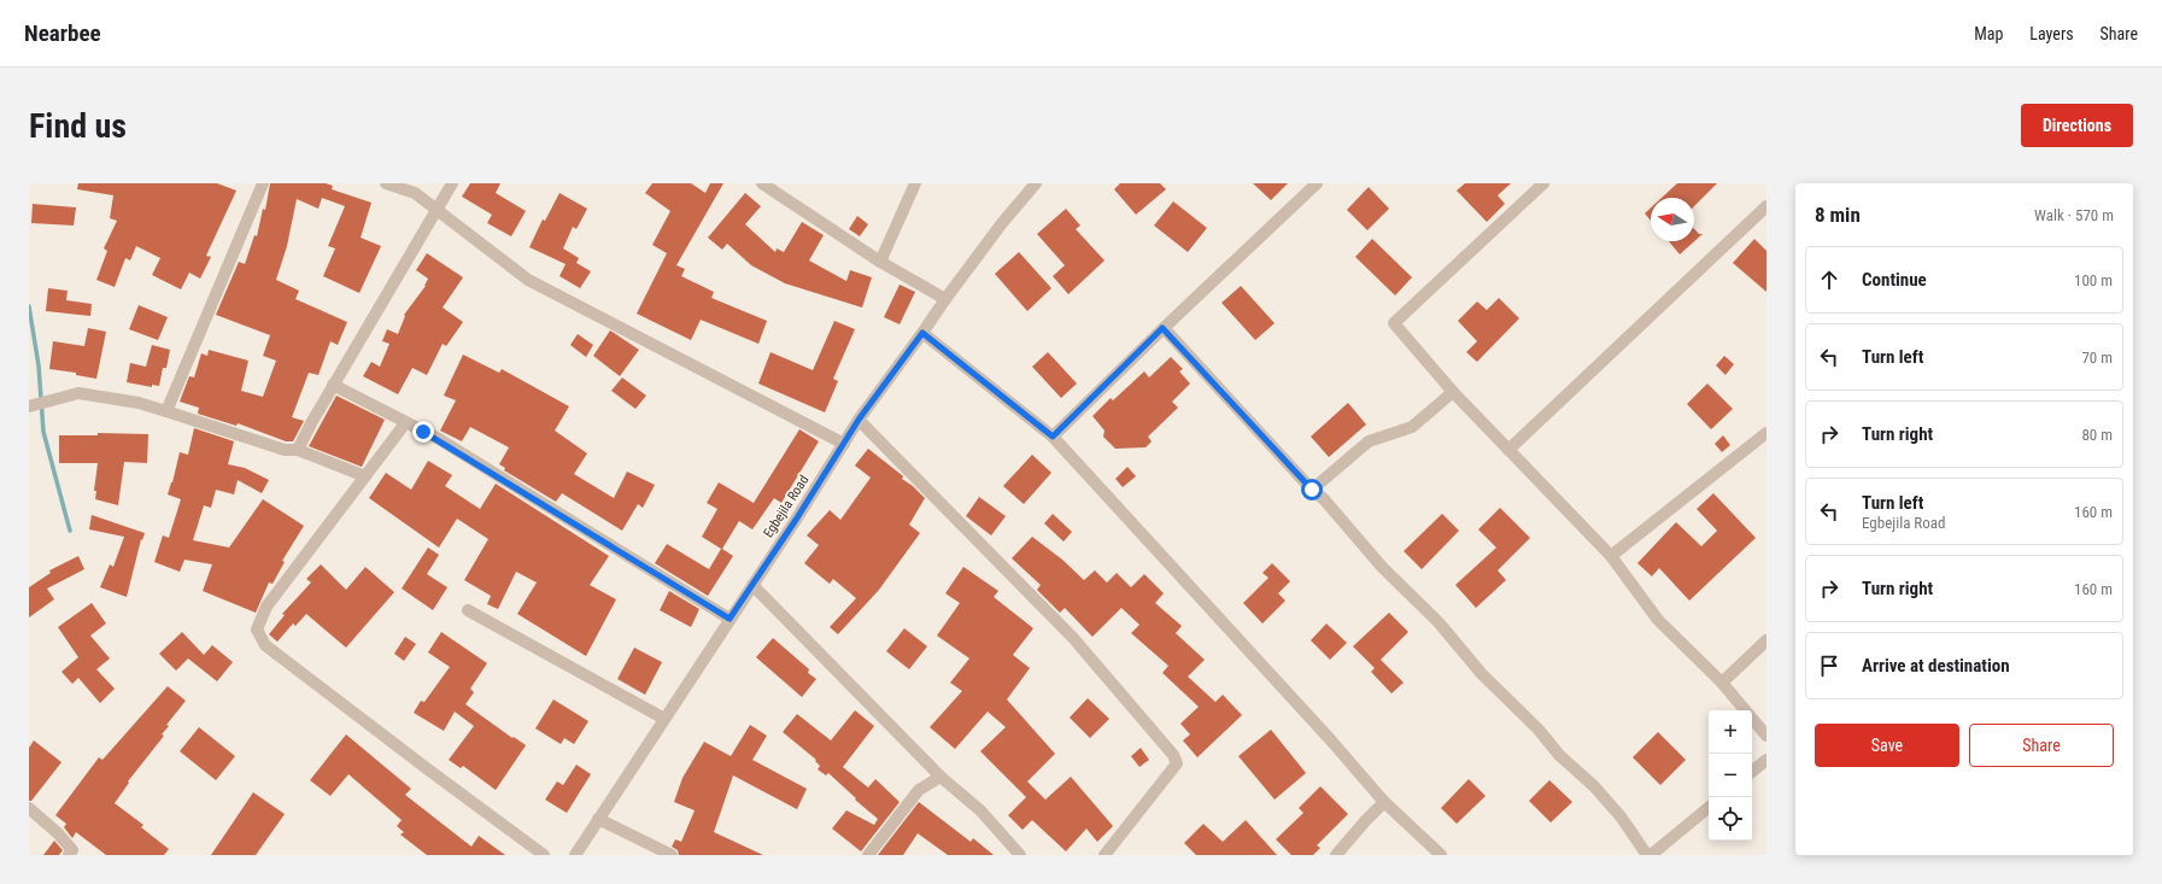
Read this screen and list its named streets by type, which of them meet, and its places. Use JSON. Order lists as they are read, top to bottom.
{
  "streets": {
    "street": ["Egbejila Road"]
  },
  "north": "left",
  "page": {
    "header": "Nearbee",
    "nav": ["Map", "Layers", "Share"],
    "buttons": [
      "Directions",
      ["Save", "Share"]
    ],
    "title": "Find us",
    "heading": ["8 min", "Walk · 570 m"],
    "list": [
      ["Continue", "100 m"],
      ["Turn left", "70 m"],
      ["Turn right", "80 m"],
      ["Turn left", "Egbejila Road", "160 m"],
      ["Turn right", "160 m"],
      "Arrive at destination"
    ],
    "map_buttons": ["+", "−"]
  }
}
